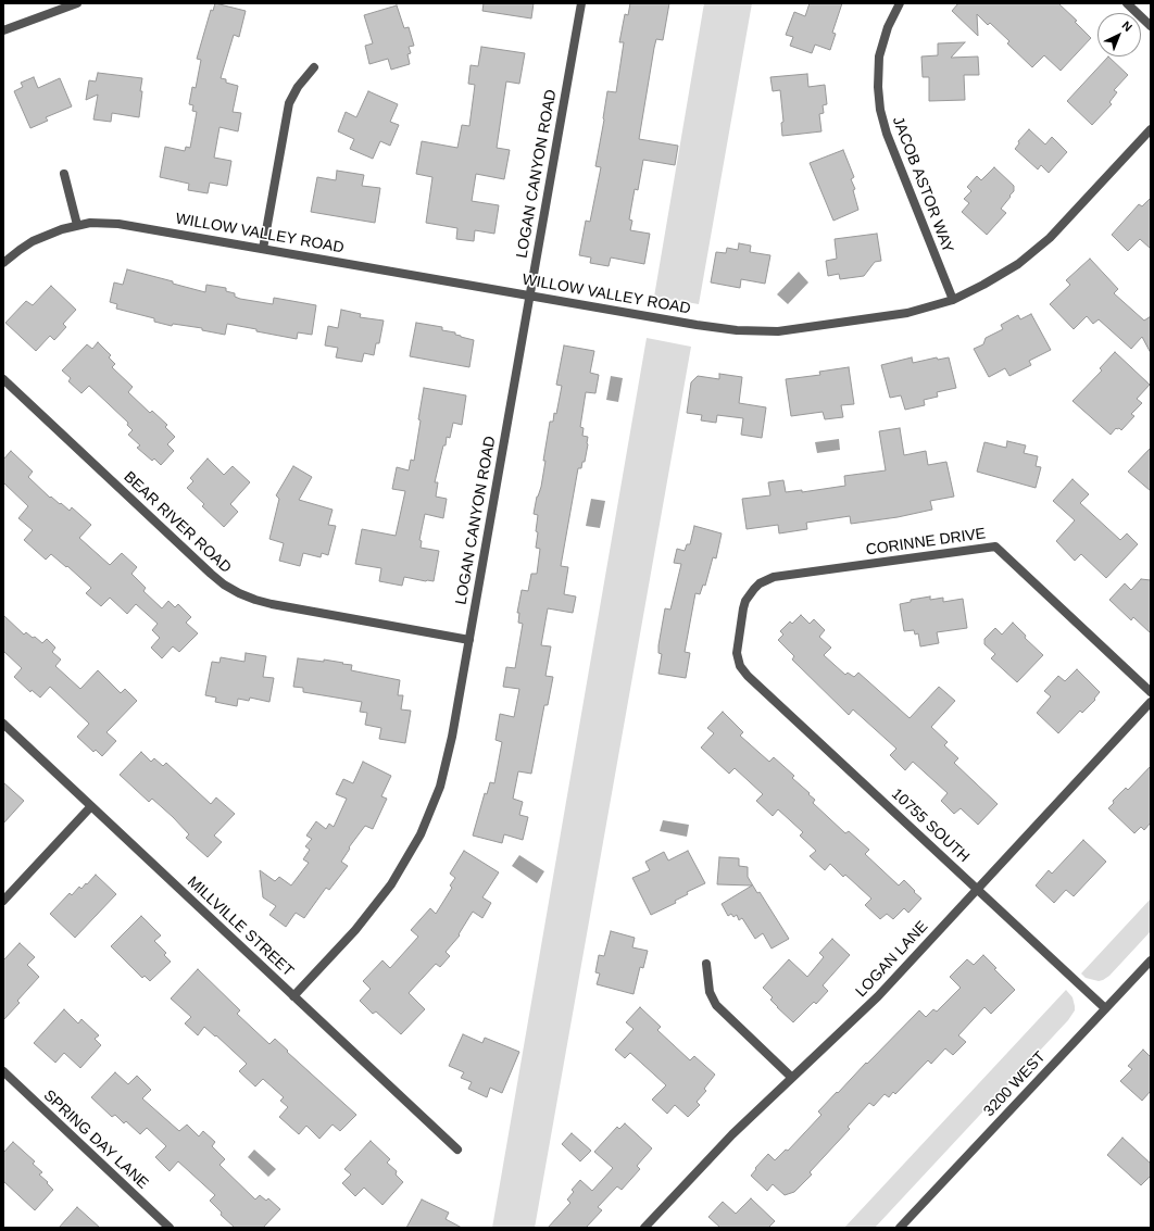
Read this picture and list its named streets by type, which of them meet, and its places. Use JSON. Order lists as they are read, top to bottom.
{
  "streets": {
    "street": [
      "LOGAN CANYON ROAD",
      "JACOB ASTOR WAY",
      "WILLOW VALLEY ROAD",
      "BEAR RIVER ROAD",
      "CORINNE DRIVE",
      "10755 SOUTH",
      "MILLVILLE STREET",
      "LOGAN LANE",
      "3200 WEST",
      "SPRING DAY LANE"
    ]
  },
  "crossings": [
    ["LOGAN CANYON ROAD", "WILLOW VALLEY ROAD"],
    ["LOGAN CANYON ROAD", "BEAR RIVER ROAD"],
    ["LOGAN CANYON ROAD", "MILLVILLE STREET"],
    ["JACOB ASTOR WAY", "WILLOW VALLEY ROAD"],
    ["CORINNE DRIVE", "10755 SOUTH"],
    ["10755 SOUTH", "LOGAN LANE"],
    ["10755 SOUTH", "3200 WEST"]
  ],
  "north": "top right"
}
